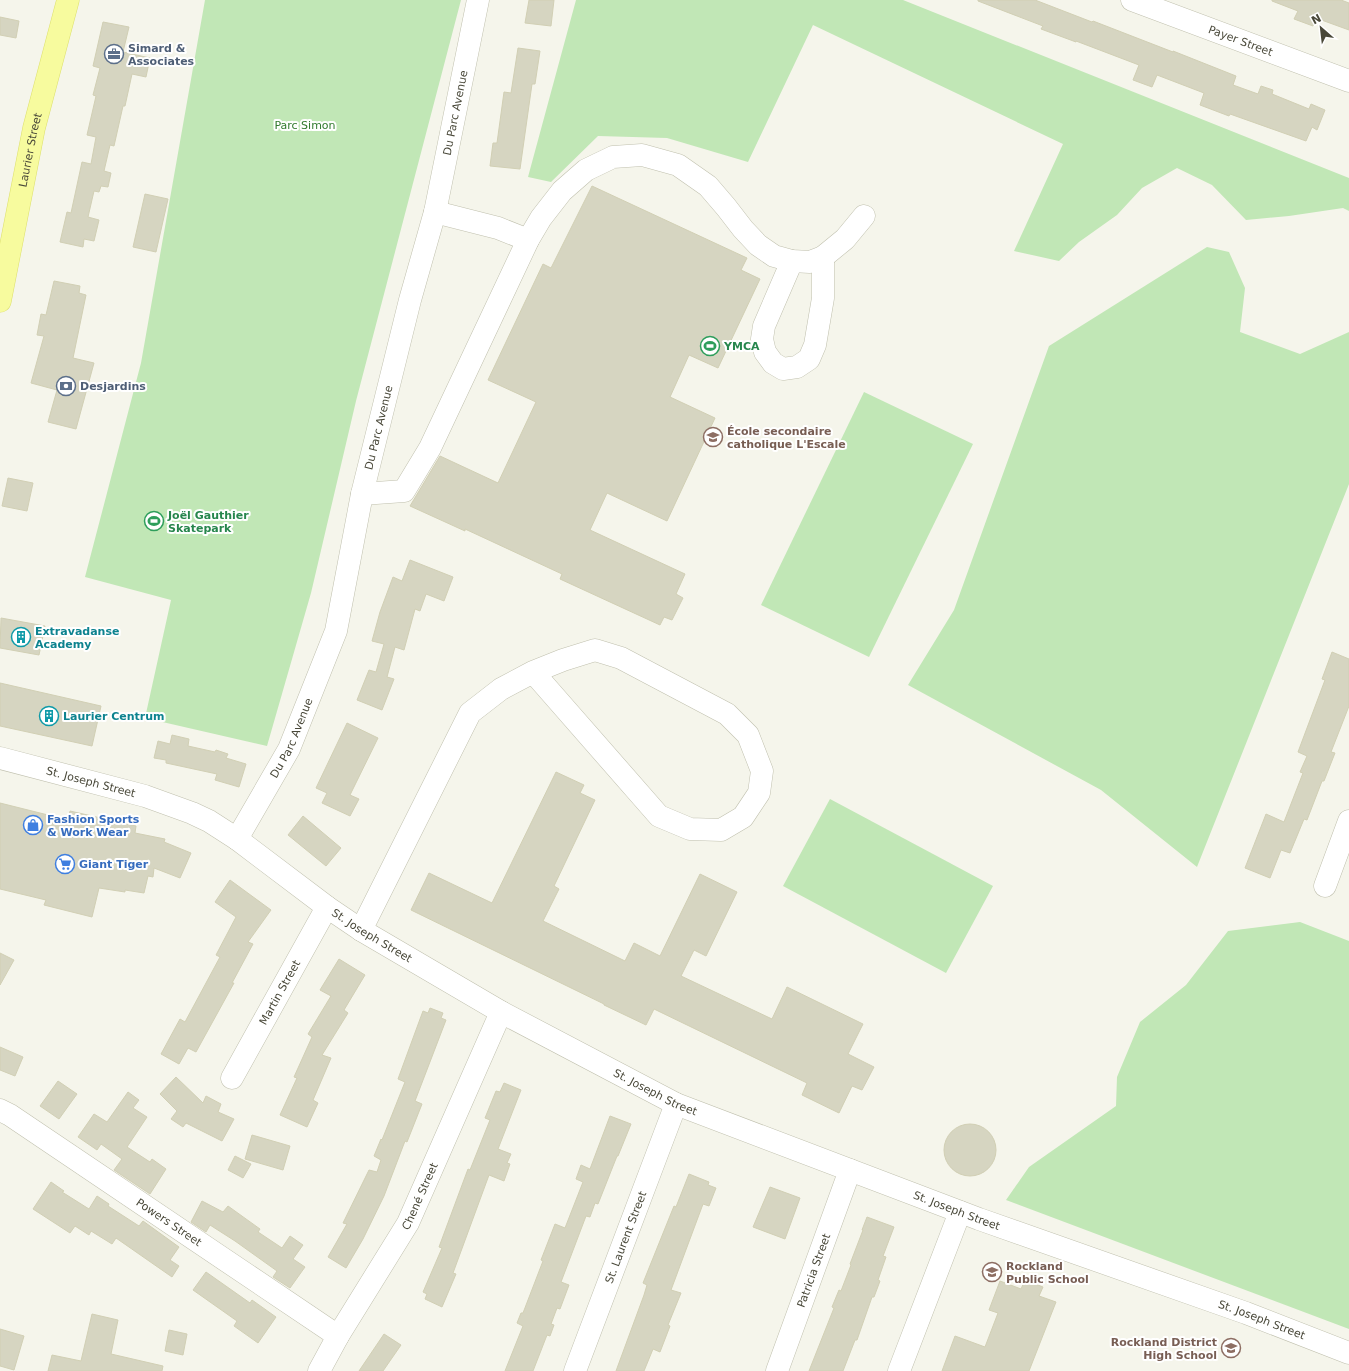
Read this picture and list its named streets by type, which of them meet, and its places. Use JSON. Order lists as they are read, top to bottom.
{
  "streets": {
    "main road": ["Laurier Street"],
    "street": [
      "Payer Street",
      "Du Parc Avenue",
      "St. Joseph Street",
      "Martin Street",
      "Chené Street",
      "Powers Street",
      "St. Laurent Street",
      "Patricia Street"
    ]
  },
  "crossings": [
    ["Du Parc Avenue", "St. Joseph Street"],
    ["St. Joseph Street", "Martin Street"],
    ["St. Joseph Street", "Chené Street"],
    ["St. Joseph Street", "St. Laurent Street"],
    ["St. Joseph Street", "Patricia Street"],
    ["Chené Street", "Powers Street"]
  ],
  "parks": ["Parc Simon"],
  "places": {
    "office": ["Simard & Associates"],
    "sports": ["YMCA", "Joël Gauthier Skatepark"],
    "bank": ["Desjardins"],
    "school or university": ["École secondaire catholique L'Escale", "Rockland Public School", "Rockland District High School"],
    "building": ["Extravadanse Academy", "Laurier Centrum"],
    "shop": ["Fashion Sports & Work Wear"],
    "supermarket": ["Giant Tiger"]
  },
  "north": "top left"
}
